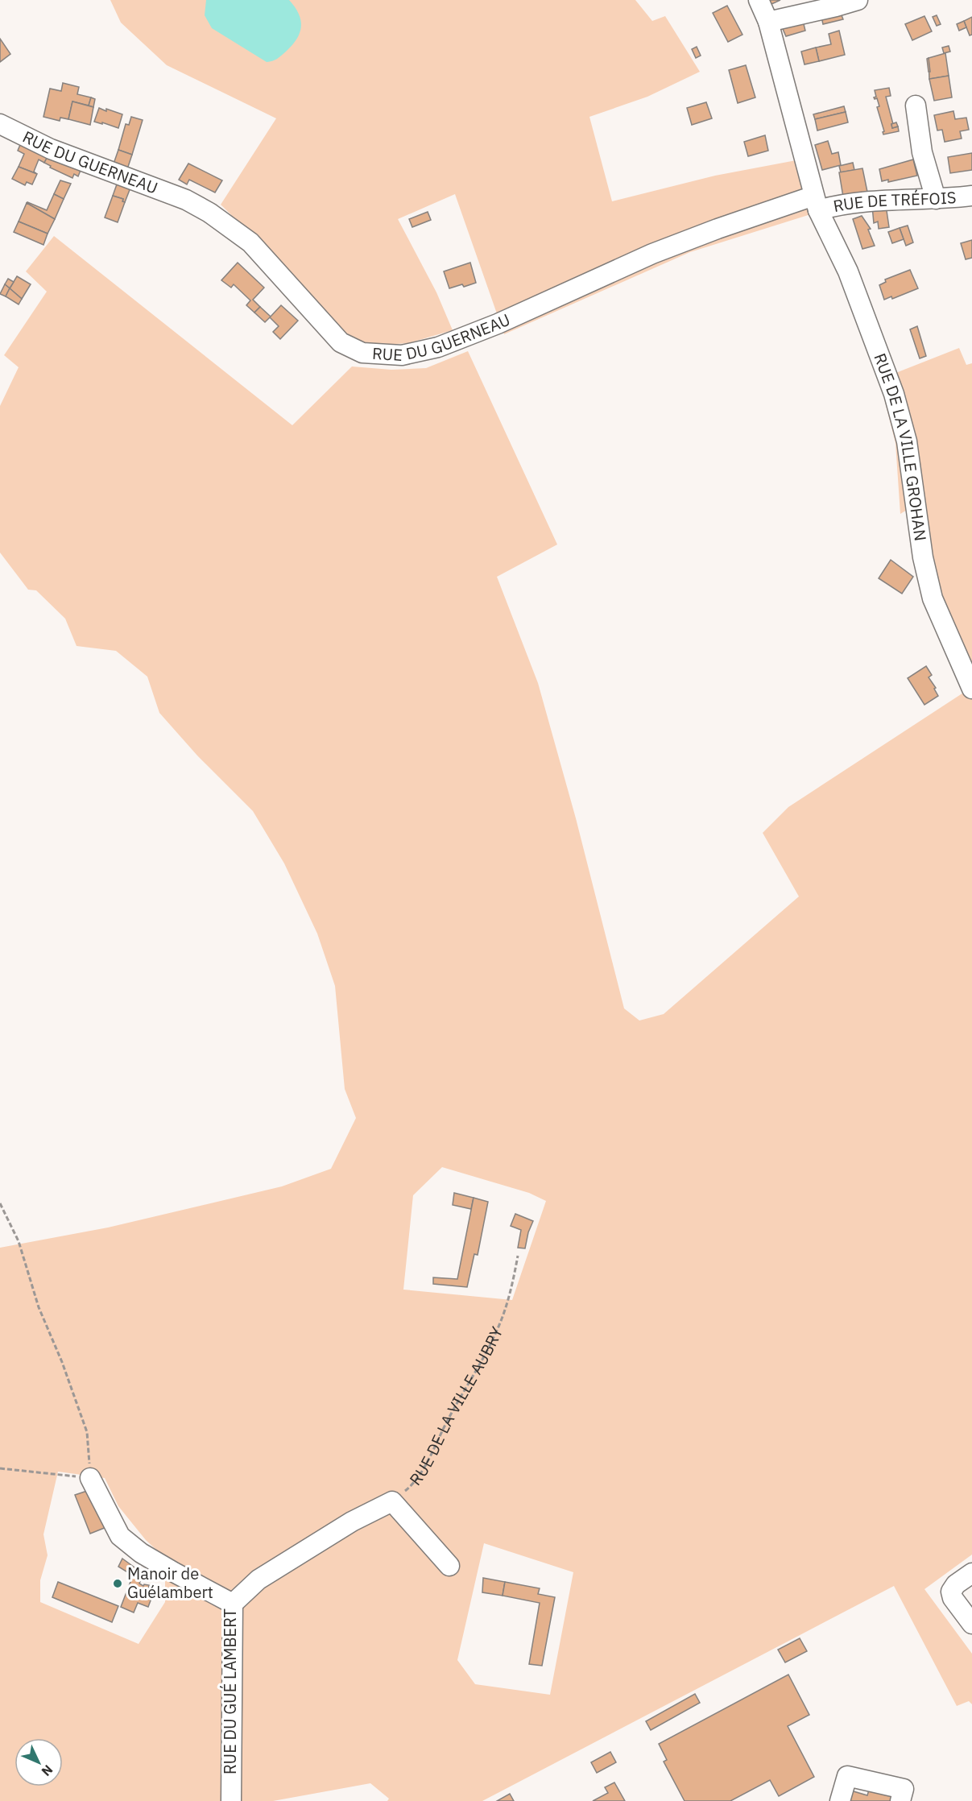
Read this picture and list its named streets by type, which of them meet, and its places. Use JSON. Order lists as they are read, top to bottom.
{
  "streets": {
    "street": [
      "RUE DU GUERNEAU",
      "RUE DE TRÉFOIS",
      "RUE DE LA VILLE GROHAN",
      "RUE DU GUÉ LAMBERT"
    ],
    "path": ["RUE DE LA VILLE AUBRY"]
  },
  "crossings": [
    ["RUE DU GUERNEAU", "RUE DE TRÉFOIS"],
    ["RUE DU GUERNEAU", "RUE DE LA VILLE GROHAN"],
    ["RUE DE TRÉFOIS", "RUE DE LA VILLE GROHAN"]
  ],
  "places": ["Manoir de Guélambert"],
  "north": "bottom right"
}
